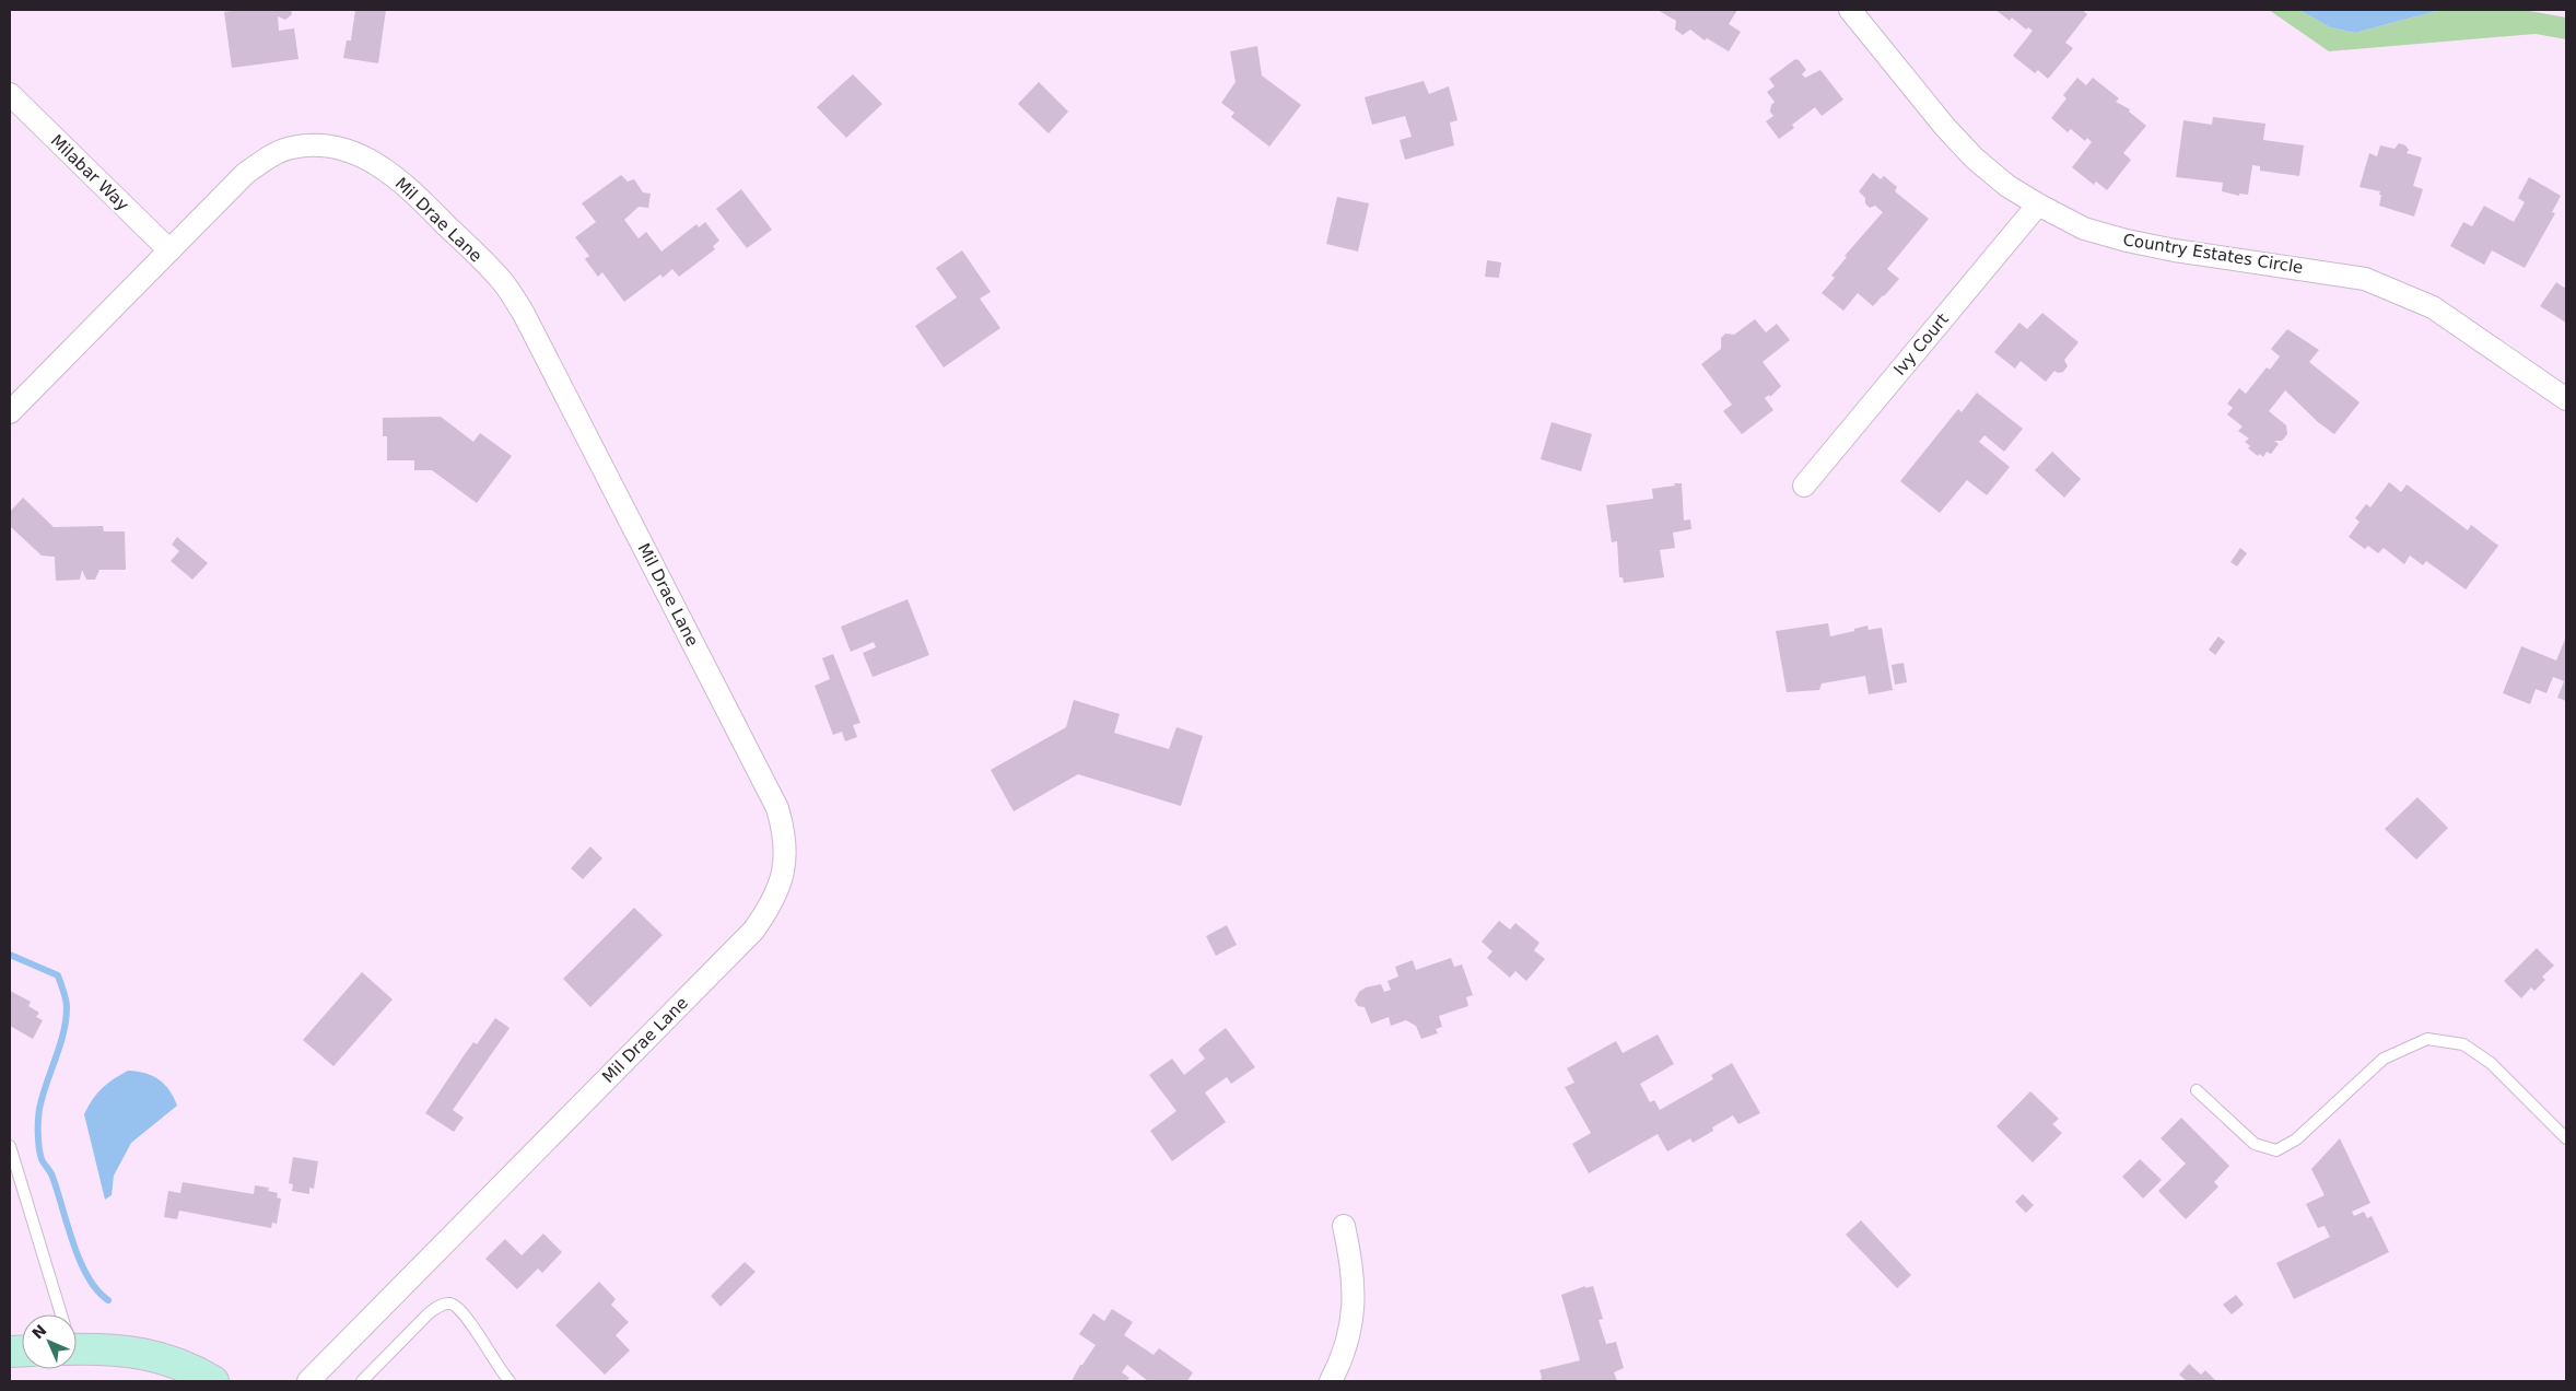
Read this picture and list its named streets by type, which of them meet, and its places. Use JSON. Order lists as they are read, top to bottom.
{
  "streets": {
    "street": [
      "Milabar Way",
      "Mil Drae Lane",
      "Country Estates Circle",
      "Ivy Court"
    ]
  },
  "crossings": [
    ["Milabar Way", "Mil Drae Lane"],
    ["Country Estates Circle", "Ivy Court"]
  ],
  "north": "top left"
}
